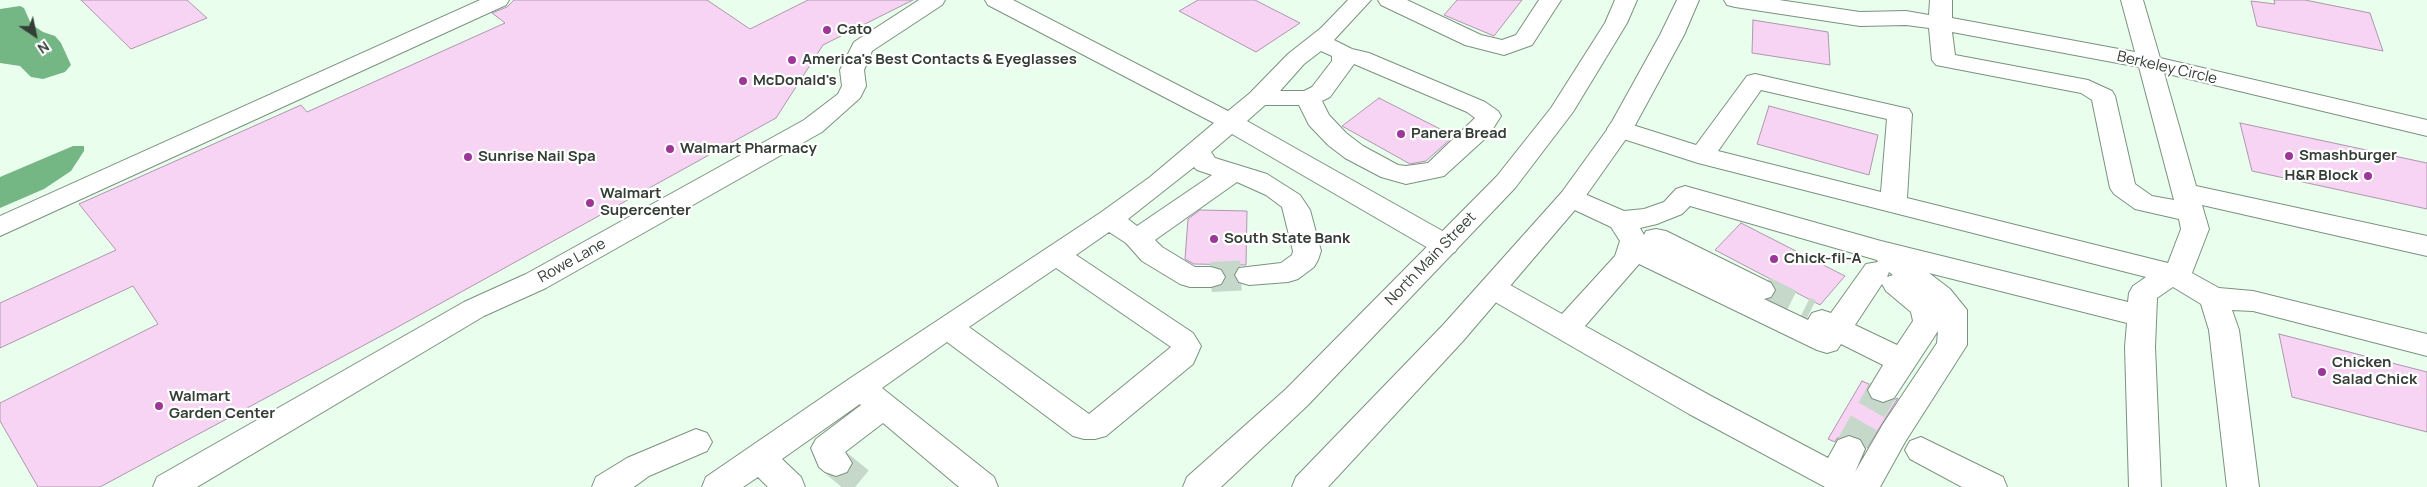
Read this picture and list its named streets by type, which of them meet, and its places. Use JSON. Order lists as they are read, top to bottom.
{
  "streets": {
    "main road": ["Berkeley Circle", "North Main Street", "Rowe Lane"]
  },
  "places": [
    "Cato",
    "America's Best Contacts & Eyeglasses",
    "McDonald's",
    "Panera Bread",
    "Walmart Pharmacy",
    "Smashburger",
    "Sunrise Nail Spa",
    "H&R Block",
    "Walmart Supercenter",
    "South State Bank",
    "Chick-fil-A",
    "Chicken Salad Chick",
    "Walmart Garden Center"
  ],
  "north": "bottom right"
}
